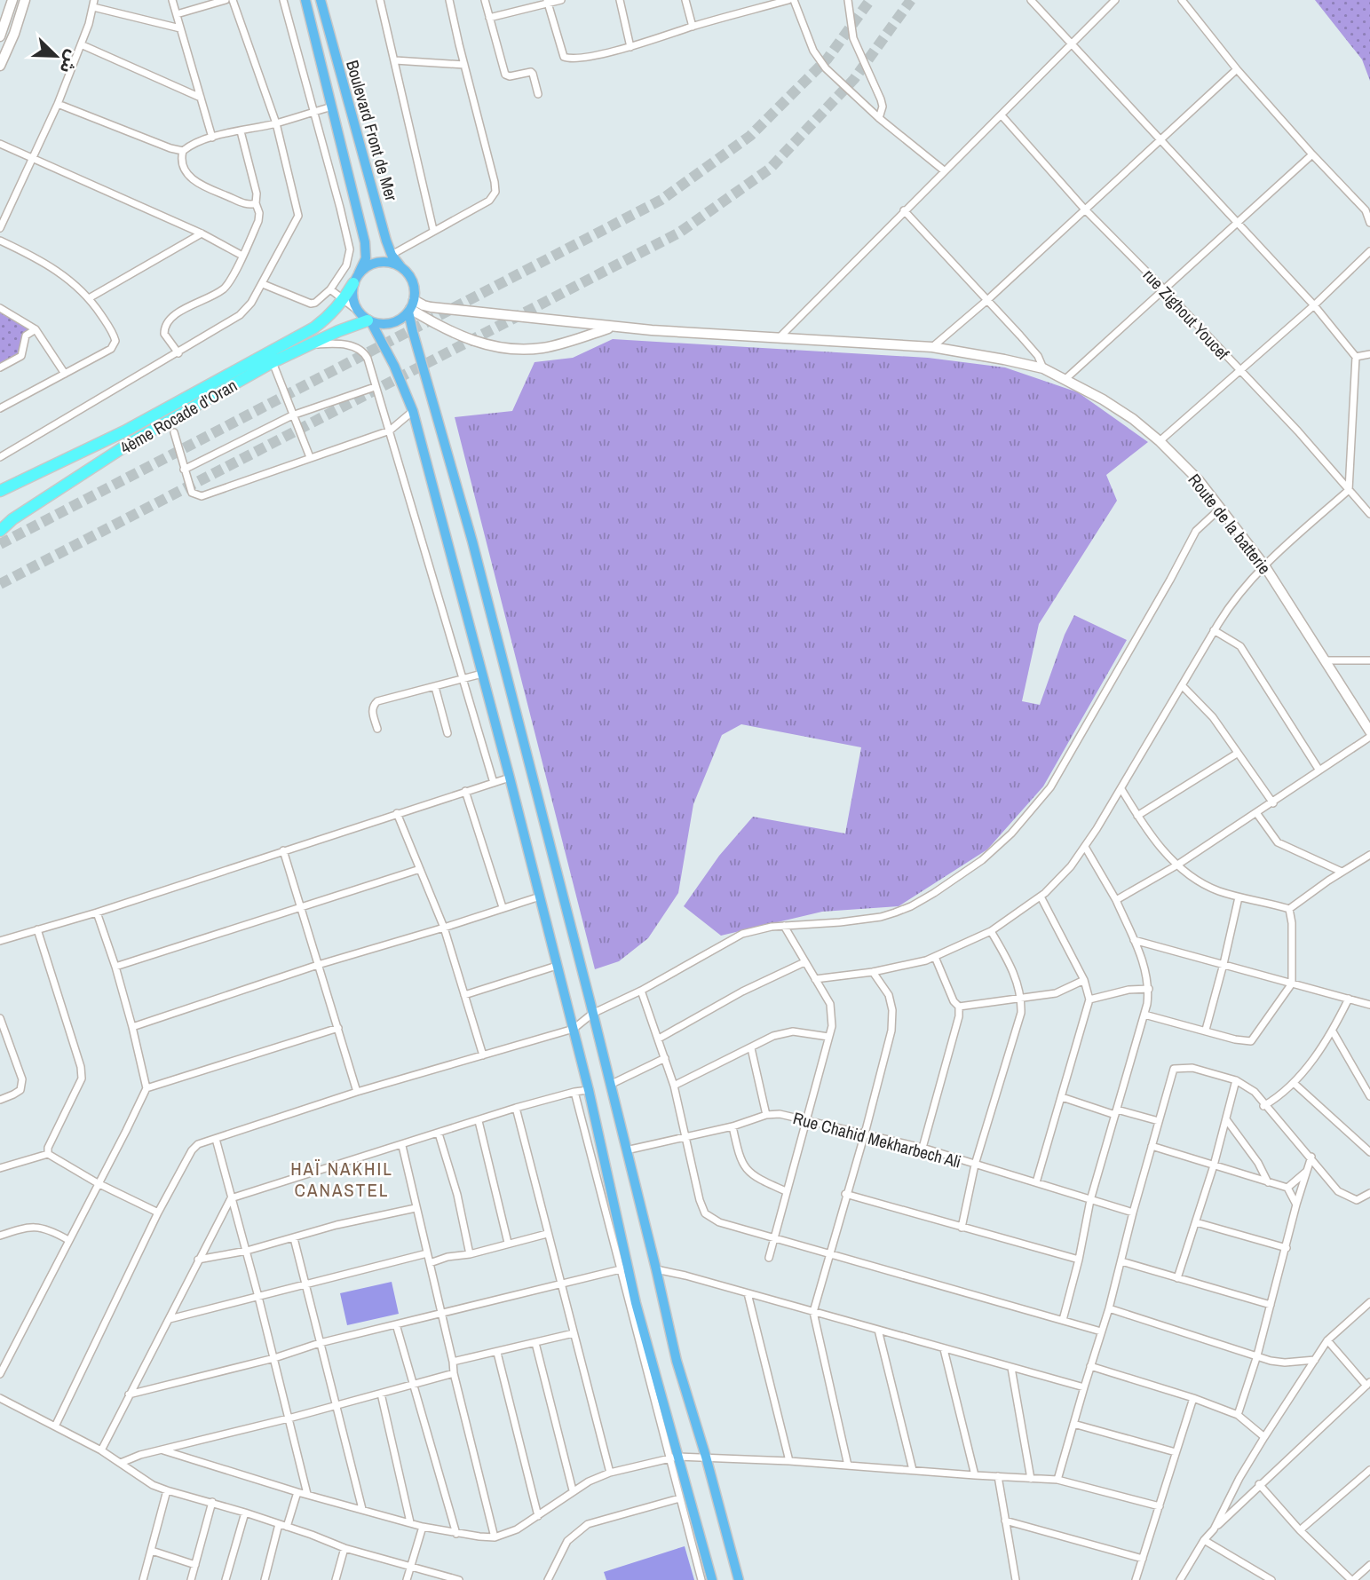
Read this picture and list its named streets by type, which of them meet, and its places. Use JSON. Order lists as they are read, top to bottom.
{
  "streets": {
    "highway": ["4ème Rocade d'Oran"],
    "main road": ["Boulevard Front de Mer", "Route de la batterie"],
    "street": ["rue Zighout Youcef", "Rue Chahid Mekharbech Ali"]
  },
  "crossings": [
    ["Boulevard Front de Mer", "4ème Rocade d'Oran"],
    ["Boulevard Front de Mer", "Route de la batterie"],
    ["4ème Rocade d'Oran", "Route de la batterie"]
  ],
  "districts": ["HAÏ NAKHIL CANASTEL"],
  "north": "bottom right"
}
